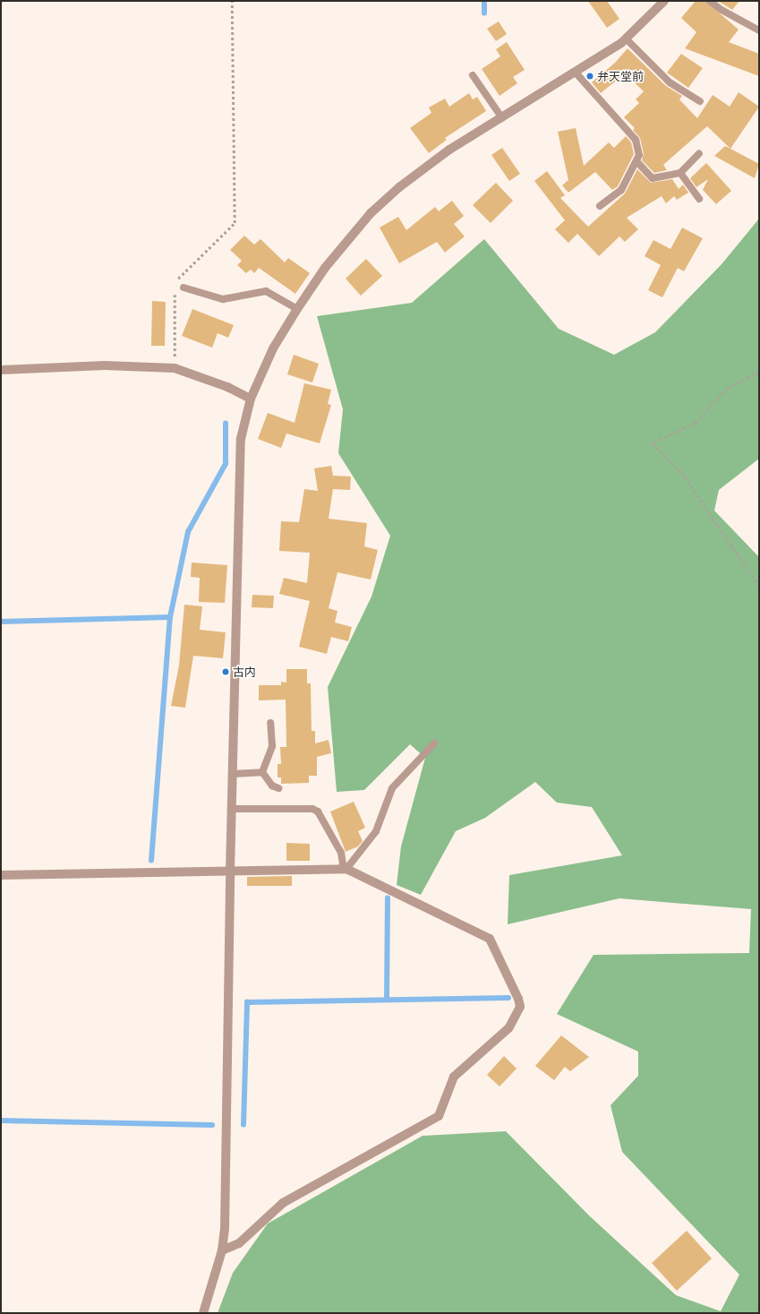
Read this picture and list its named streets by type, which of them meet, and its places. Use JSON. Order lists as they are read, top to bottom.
{
  "places": ["弁天堂前", "古内"]
}
